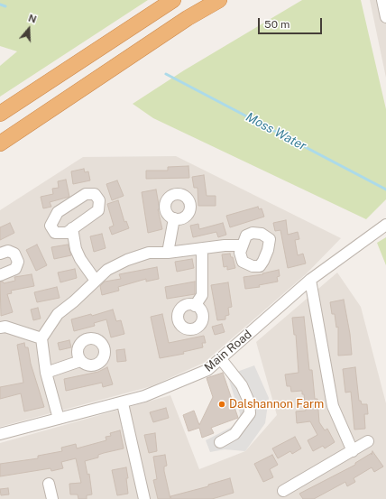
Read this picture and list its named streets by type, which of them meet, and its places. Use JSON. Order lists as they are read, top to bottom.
{
  "streets": {
    "street": ["Main Road"]
  },
  "water": ["Moss Water"],
  "places": ["Dalshannon Farm"],
  "scale_bar": "50 m",
  "north": "top"
}
